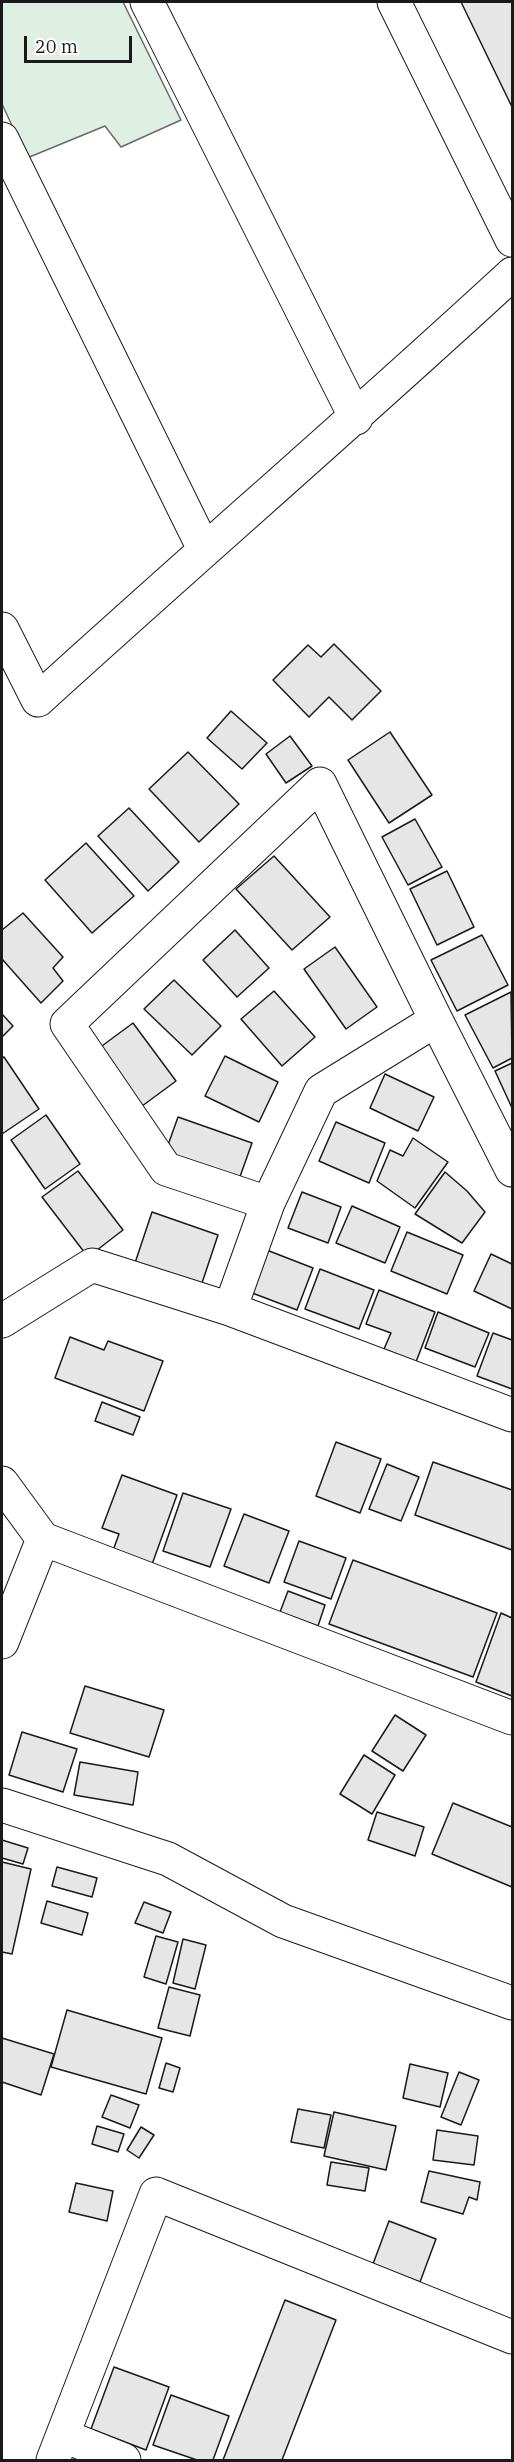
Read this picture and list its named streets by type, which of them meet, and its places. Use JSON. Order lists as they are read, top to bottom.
{
  "scale_bar": "20 m"
}
